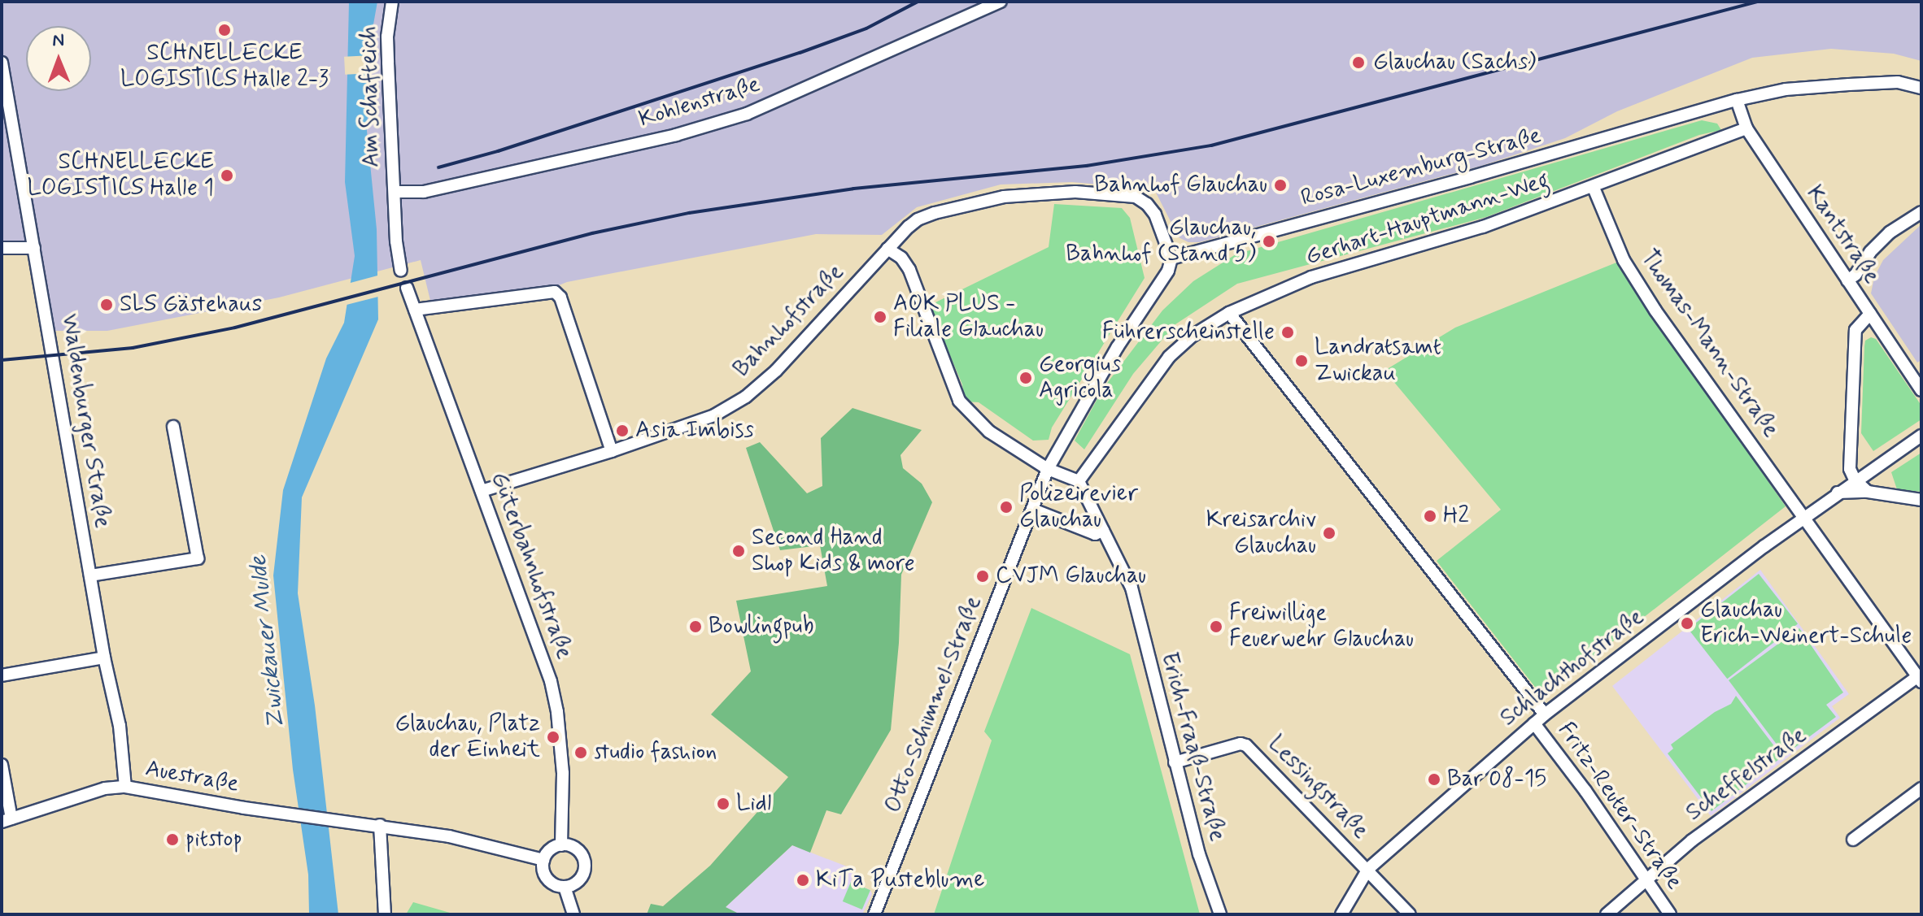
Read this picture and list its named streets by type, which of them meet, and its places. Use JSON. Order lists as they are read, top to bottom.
{
  "streets": {
    "street": [
      "Am Schafteich",
      "Kohlenstraße",
      "Rosa-Luxemburg-Straße",
      "Gerhart-Hauptmann-Weg",
      "Kantstraße",
      "Bahnhofstraße",
      "Thomas-Mann-Straße",
      "Waldenburger Straße",
      "Güterbahnhofstraße",
      "Schlachthofstraße",
      "Otto-Schimmel-Straße",
      "Erich-Fraaß-Straße",
      "Scheffelstraße",
      "Auestraße",
      "Lessingstraße",
      "Fritz-Reuter-Straße"
    ]
  },
  "crossings": [
    ["Am Schafteich", "Kohlenstraße"],
    ["Rosa-Luxemburg-Straße", "Kantstraße"],
    ["Rosa-Luxemburg-Straße", "Bahnhofstraße"],
    ["Gerhart-Hauptmann-Weg", "Kantstraße"],
    ["Gerhart-Hauptmann-Weg", "Thomas-Mann-Straße"],
    ["Gerhart-Hauptmann-Weg", "Erich-Fraaß-Straße"],
    ["Bahnhofstraße", "Güterbahnhofstraße"],
    ["Thomas-Mann-Straße", "Schlachthofstraße"],
    ["Thomas-Mann-Straße", "Scheffelstraße"],
    ["Waldenburger Straße", "Auestraße"],
    ["Güterbahnhofstraße", "Auestraße"],
    ["Schlachthofstraße", "Lessingstraße"],
    ["Schlachthofstraße", "Fritz-Reuter-Straße"],
    ["Erich-Fraaß-Straße", "Lessingstraße"],
    ["Scheffelstraße", "Fritz-Reuter-Straße"]
  ],
  "water": ["Zwickauer Mulde"],
  "places": [
    "SCHNELLECKE LOGISTICS Halle 2-3",
    "Glauchau (Sachs)",
    "SCHNELLECKE LOGISTICS Halle 1",
    "Bahnhof Glauchau",
    "Glauchau, Bahnhof (Stand 5)",
    "SLS Gästehaus",
    "AOK PLUS - Filiale Glauchau",
    "Führerscheinstelle",
    "Landratsamt Zwickau",
    "Georgius Agricola",
    "Asia Imbiss",
    "Polizeirevier Glauchau",
    "H2",
    "Kreisarchiv Glauchau",
    "Second Hand Shop Kids & more",
    "CVJM Glauchau",
    "Glauchau Erich-Weinert-Schule",
    "Bowlingpub",
    "Freiwillige Feuerwehr Glauchau",
    "Glauchau, Platz der Einheit",
    "studio fashion",
    "Bar 08-15",
    "Lidl",
    "pitstop",
    "KiTa Pusteblume"
  ],
  "north": "top"
}
